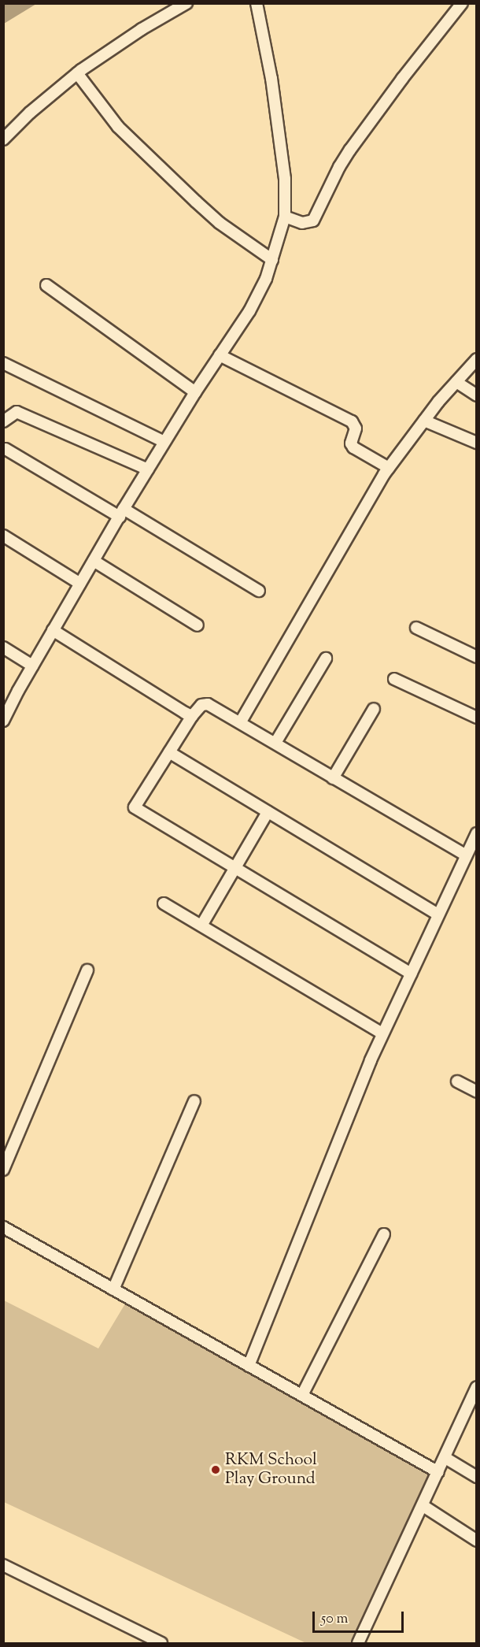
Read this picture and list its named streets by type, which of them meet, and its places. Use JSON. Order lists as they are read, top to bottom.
{
  "places": ["RKM School Play Ground"],
  "scale_bar": "50 m"
}
